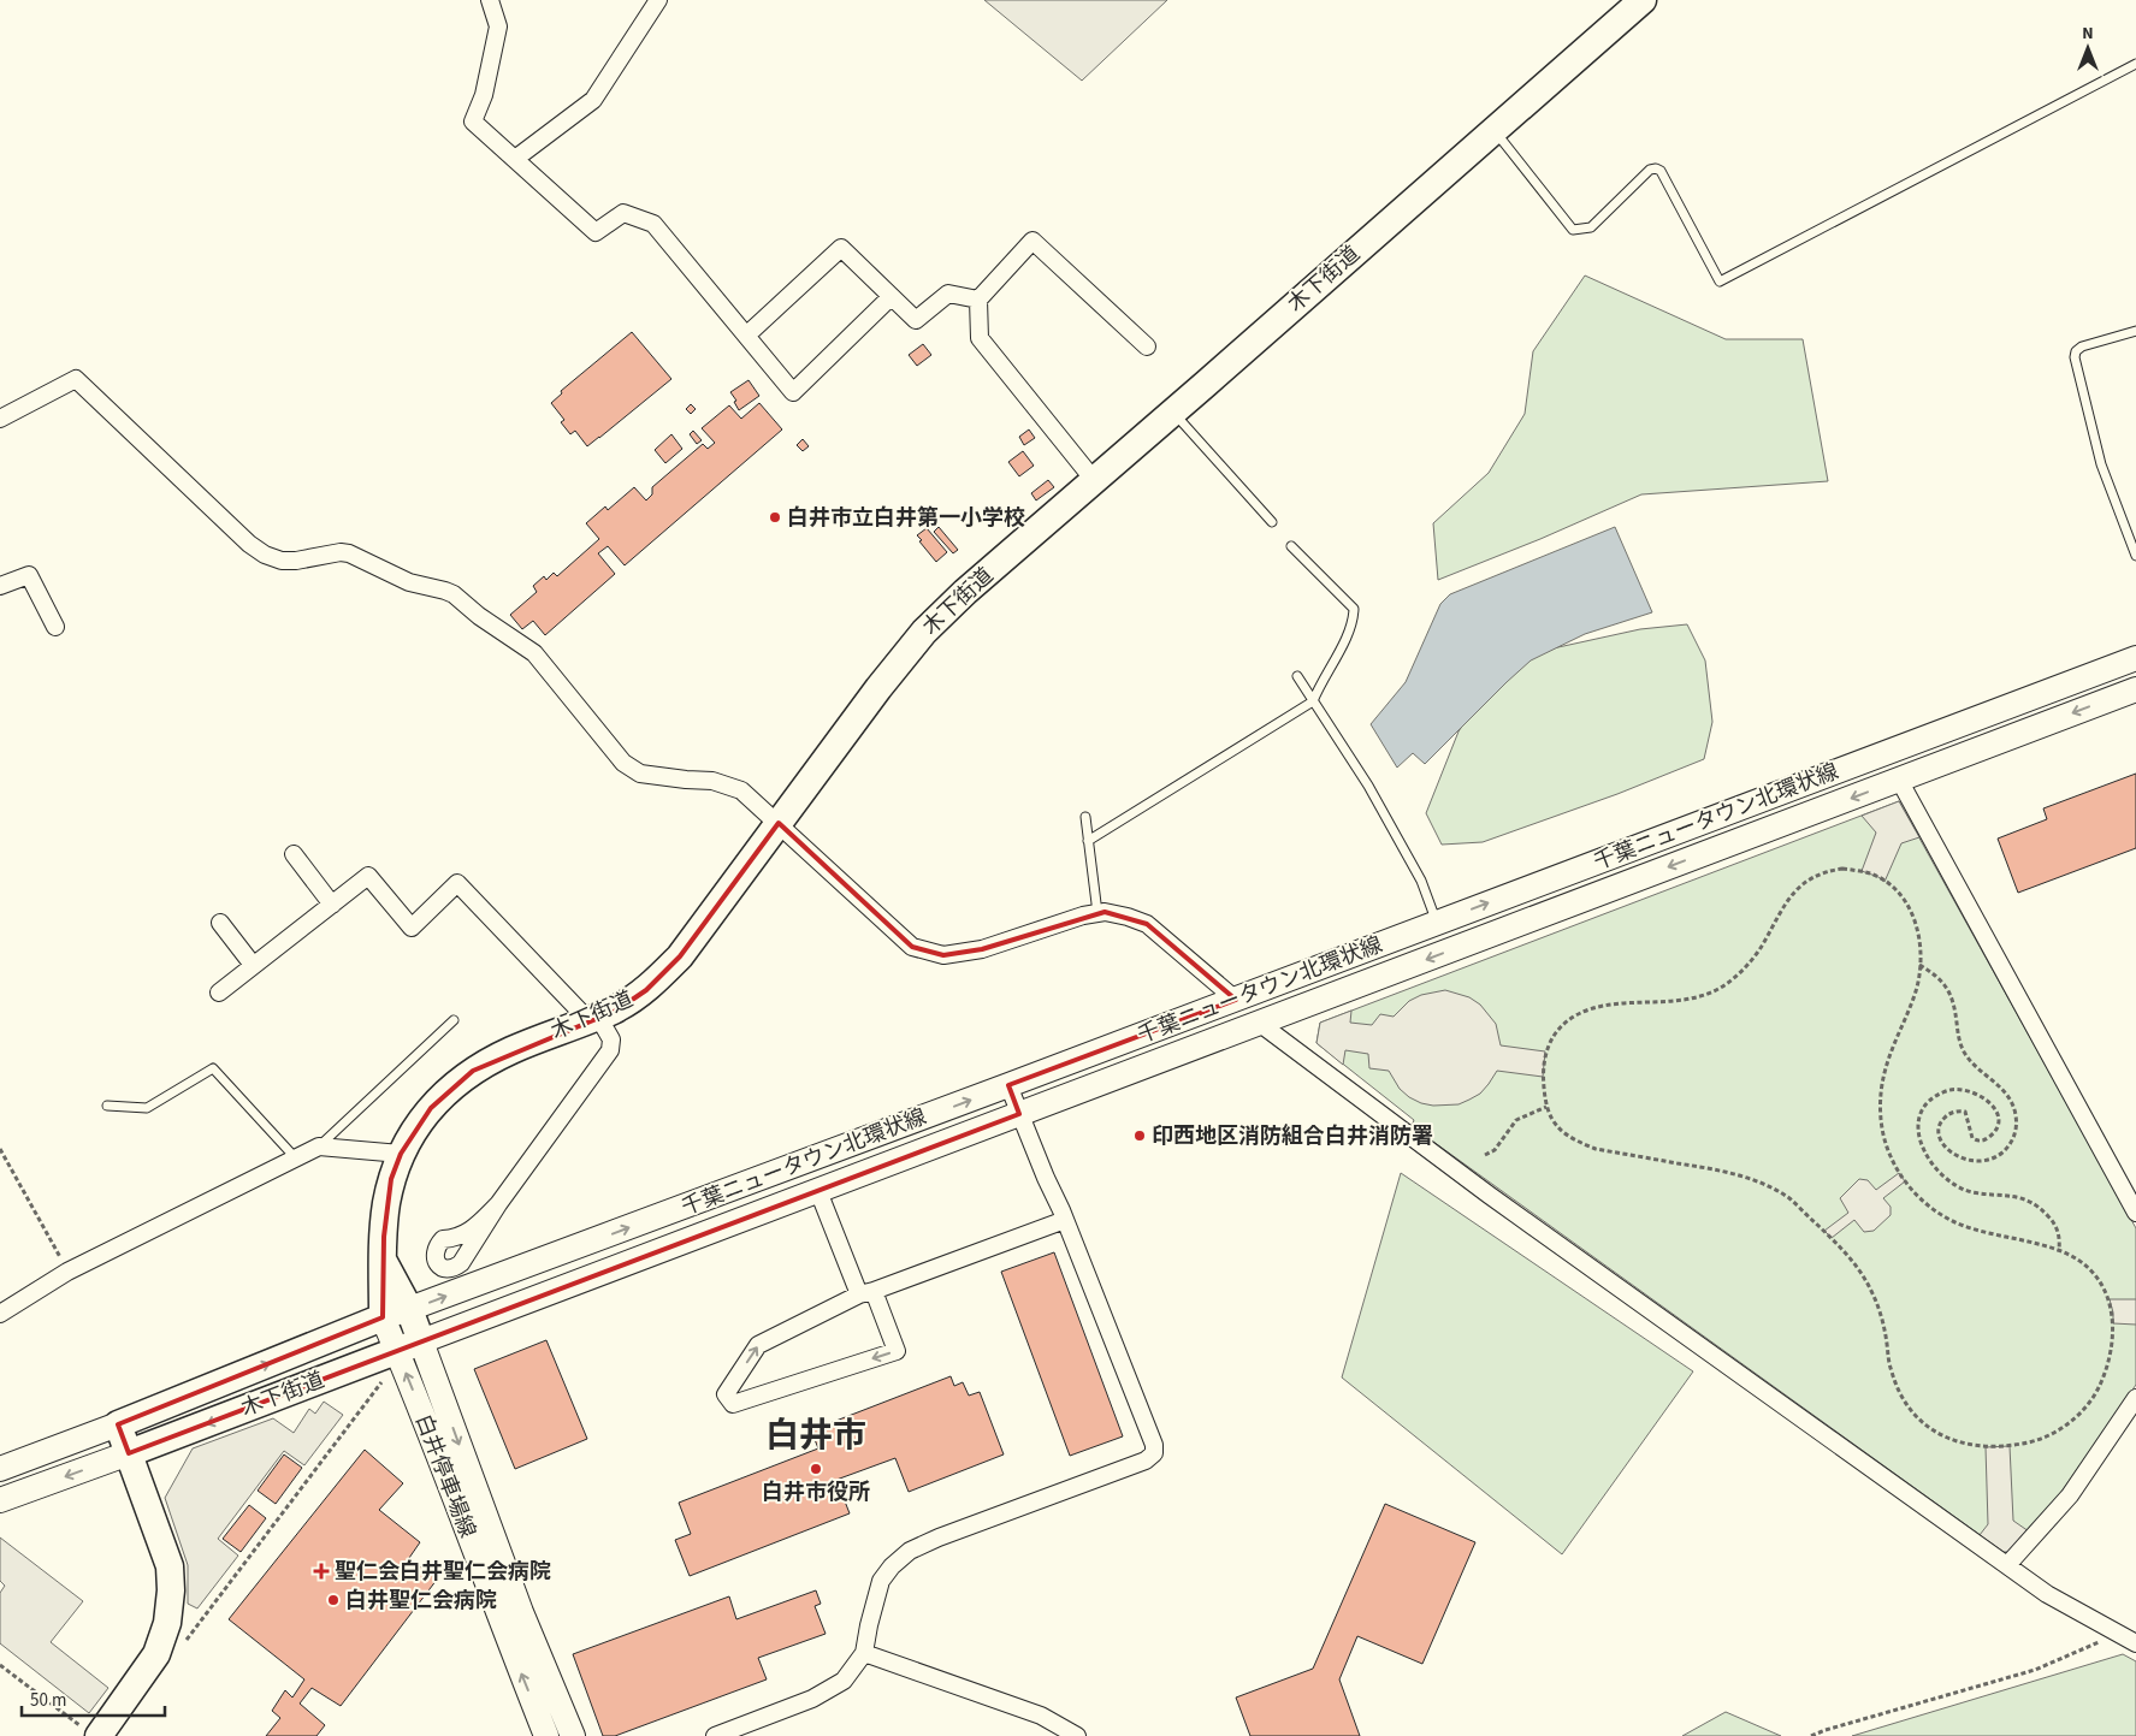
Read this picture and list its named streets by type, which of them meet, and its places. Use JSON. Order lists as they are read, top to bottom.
{
  "streets": {
    "main road": ["木下街道", "千葉ニュータウン北環状線", "白井停車場線"]
  },
  "crossings": [
    ["木下街道", "千葉ニュータウン北環状線"],
    ["木下街道", "白井停車場線"],
    ["千葉ニュータウン北環状線", "白井停車場線"]
  ],
  "districts": ["白井市"],
  "places": {
    "other": [
      "白井市立白井第一小学校",
      "印西地区消防組合白井消防署",
      "白井市役所",
      "白井聖仁会病院"
    ],
    "health": ["聖仁会白井聖仁会病院"]
  },
  "scale_bar": "50 m",
  "north": "top"
}
